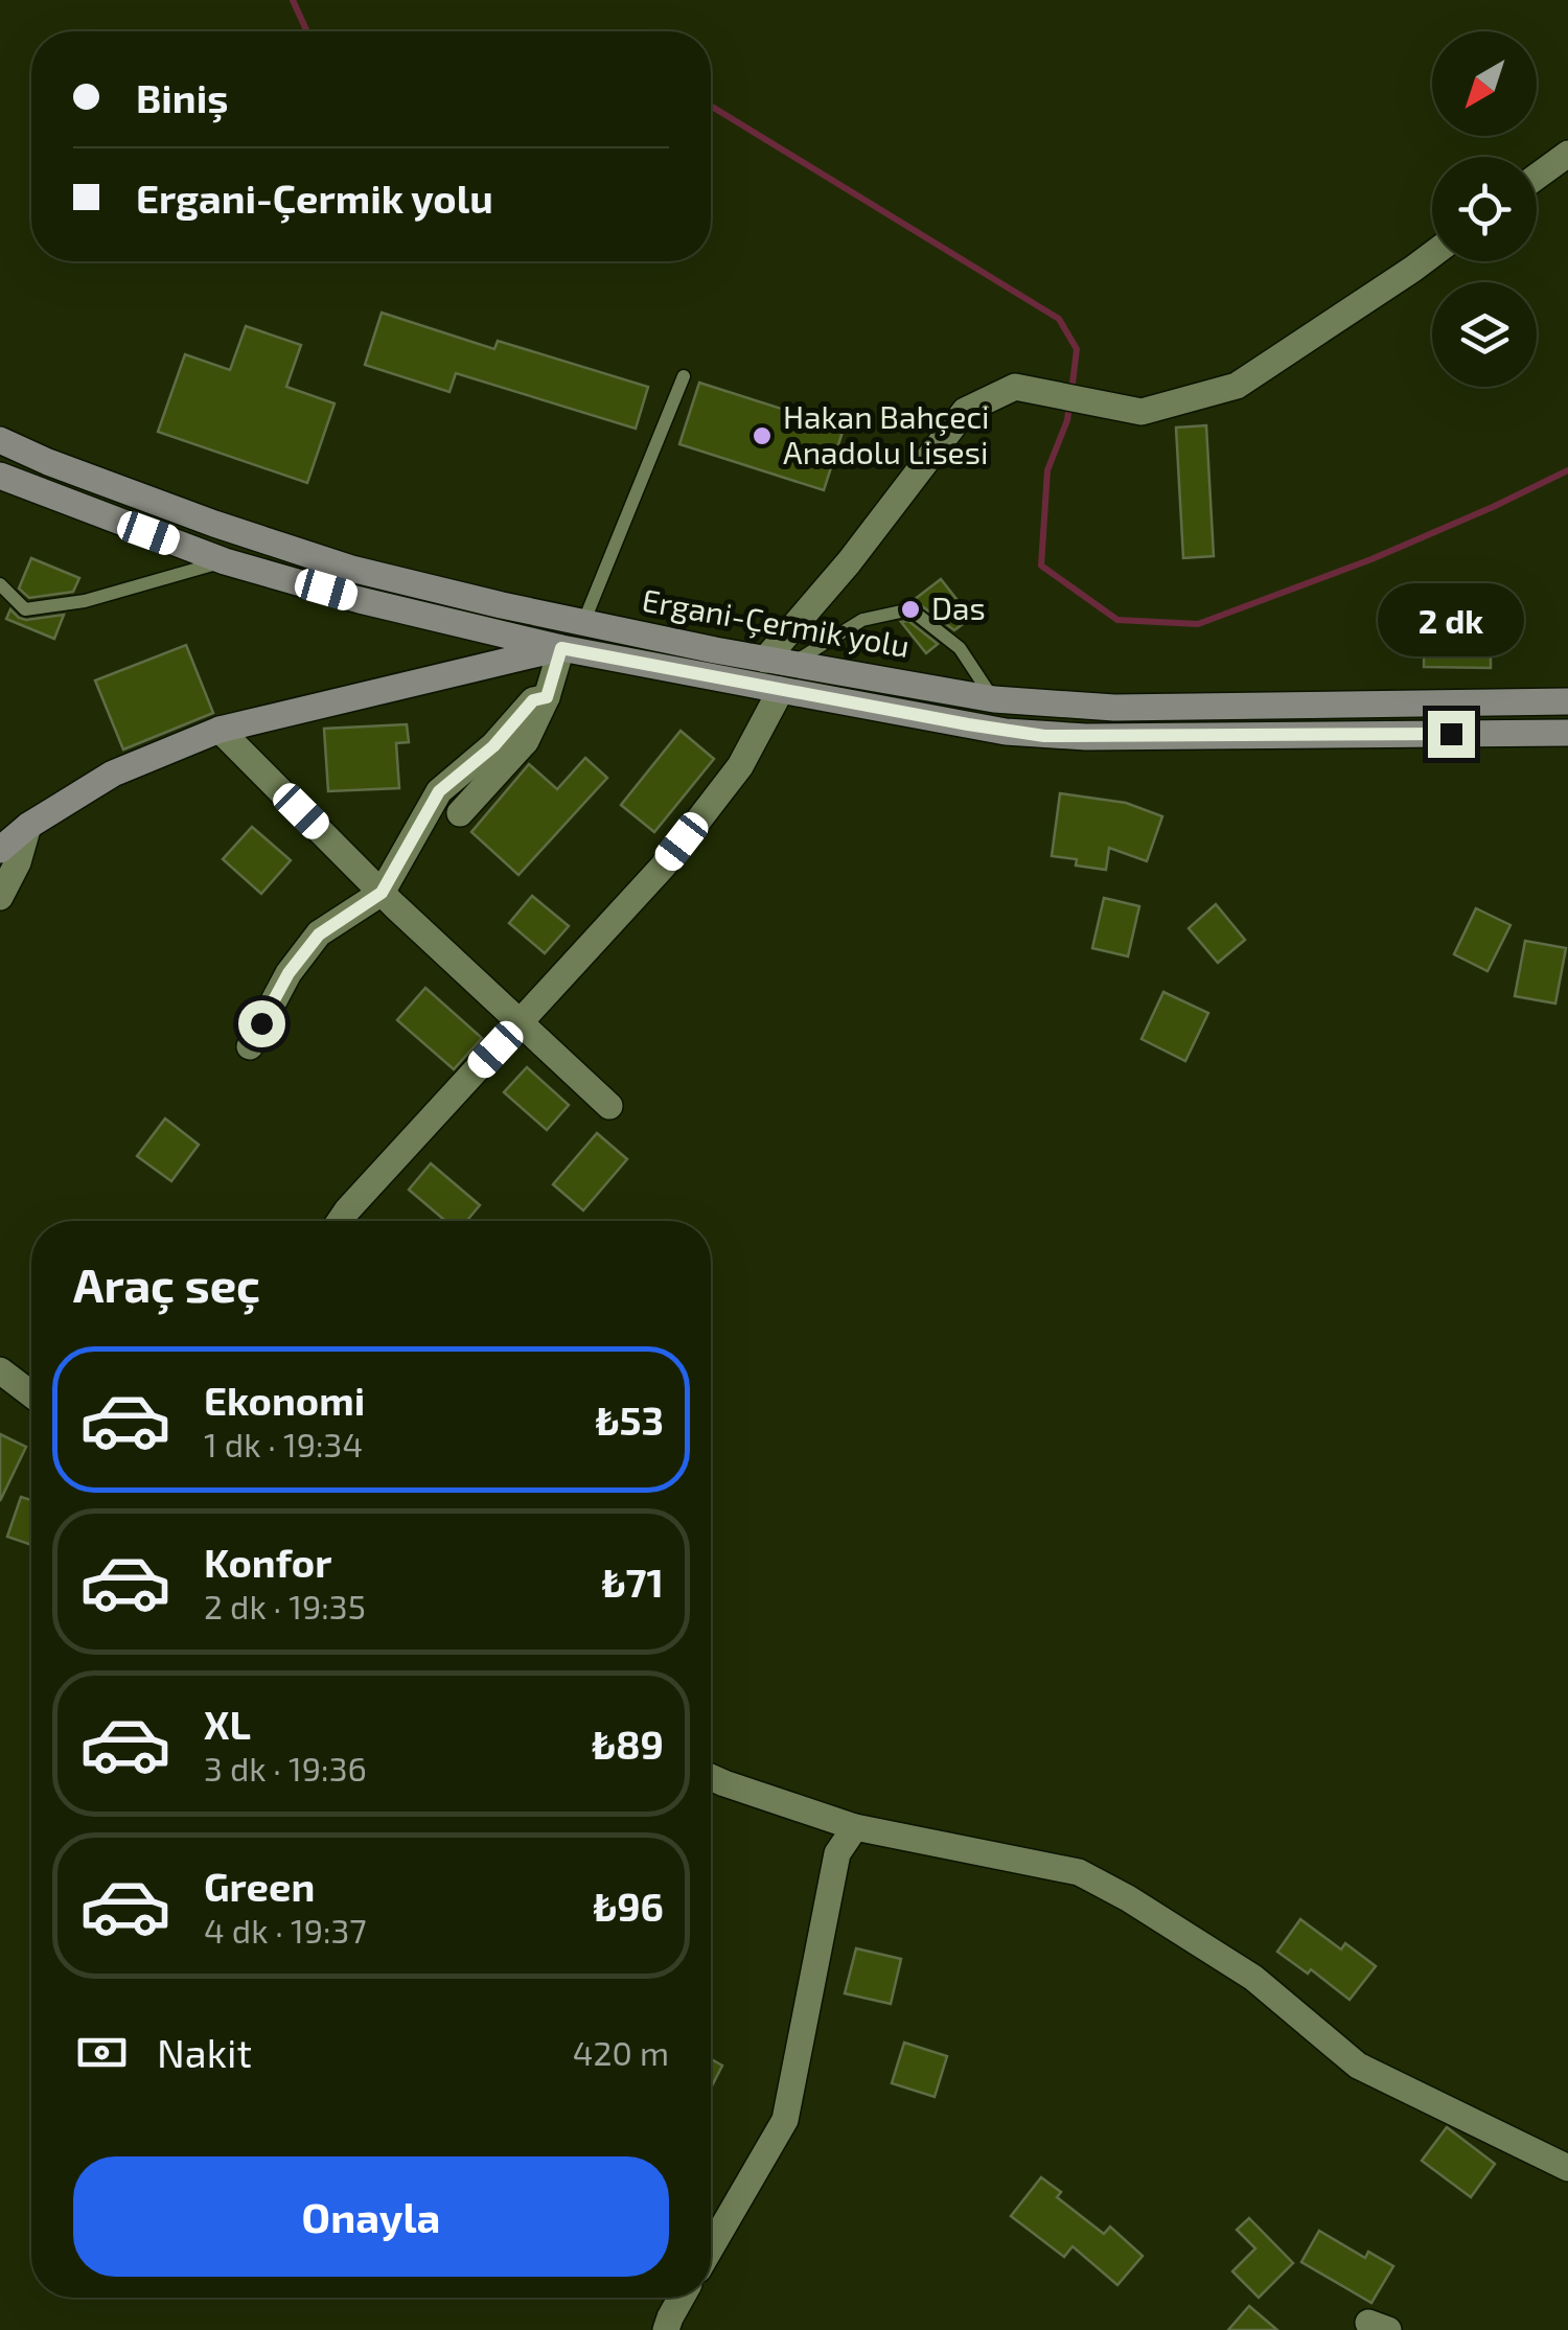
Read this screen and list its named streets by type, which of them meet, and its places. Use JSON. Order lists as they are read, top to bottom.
{
  "streets": {
    "main road": ["Ergani-Çermik yolu"]
  },
  "places": ["Hakan Bahçeci Anadolu Lisesi", "Das"],
  "north": "bottom left",
  "page": {
    "banner": ["Biniş", "Ergani-Çermik yolu"],
    "bubble": "2 dk",
    "heading": "Araç seç",
    "list": [
      {
        "name": "Ekonomi",
        "note": "1 dk · 19:34",
        "value": "₺53"
      },
      {
        "name": "Konfor",
        "note": "2 dk · 19:35",
        "value": "₺71"
      },
      {
        "name": "XL",
        "note": "3 dk · 19:36",
        "value": "₺89"
      },
      {
        "name": "Green",
        "note": "4 dk · 19:37",
        "value": "₺96"
      }
    ],
    "pay": ["Nakit", "420 m"],
    "buttons": "Onayla"
  }
}
